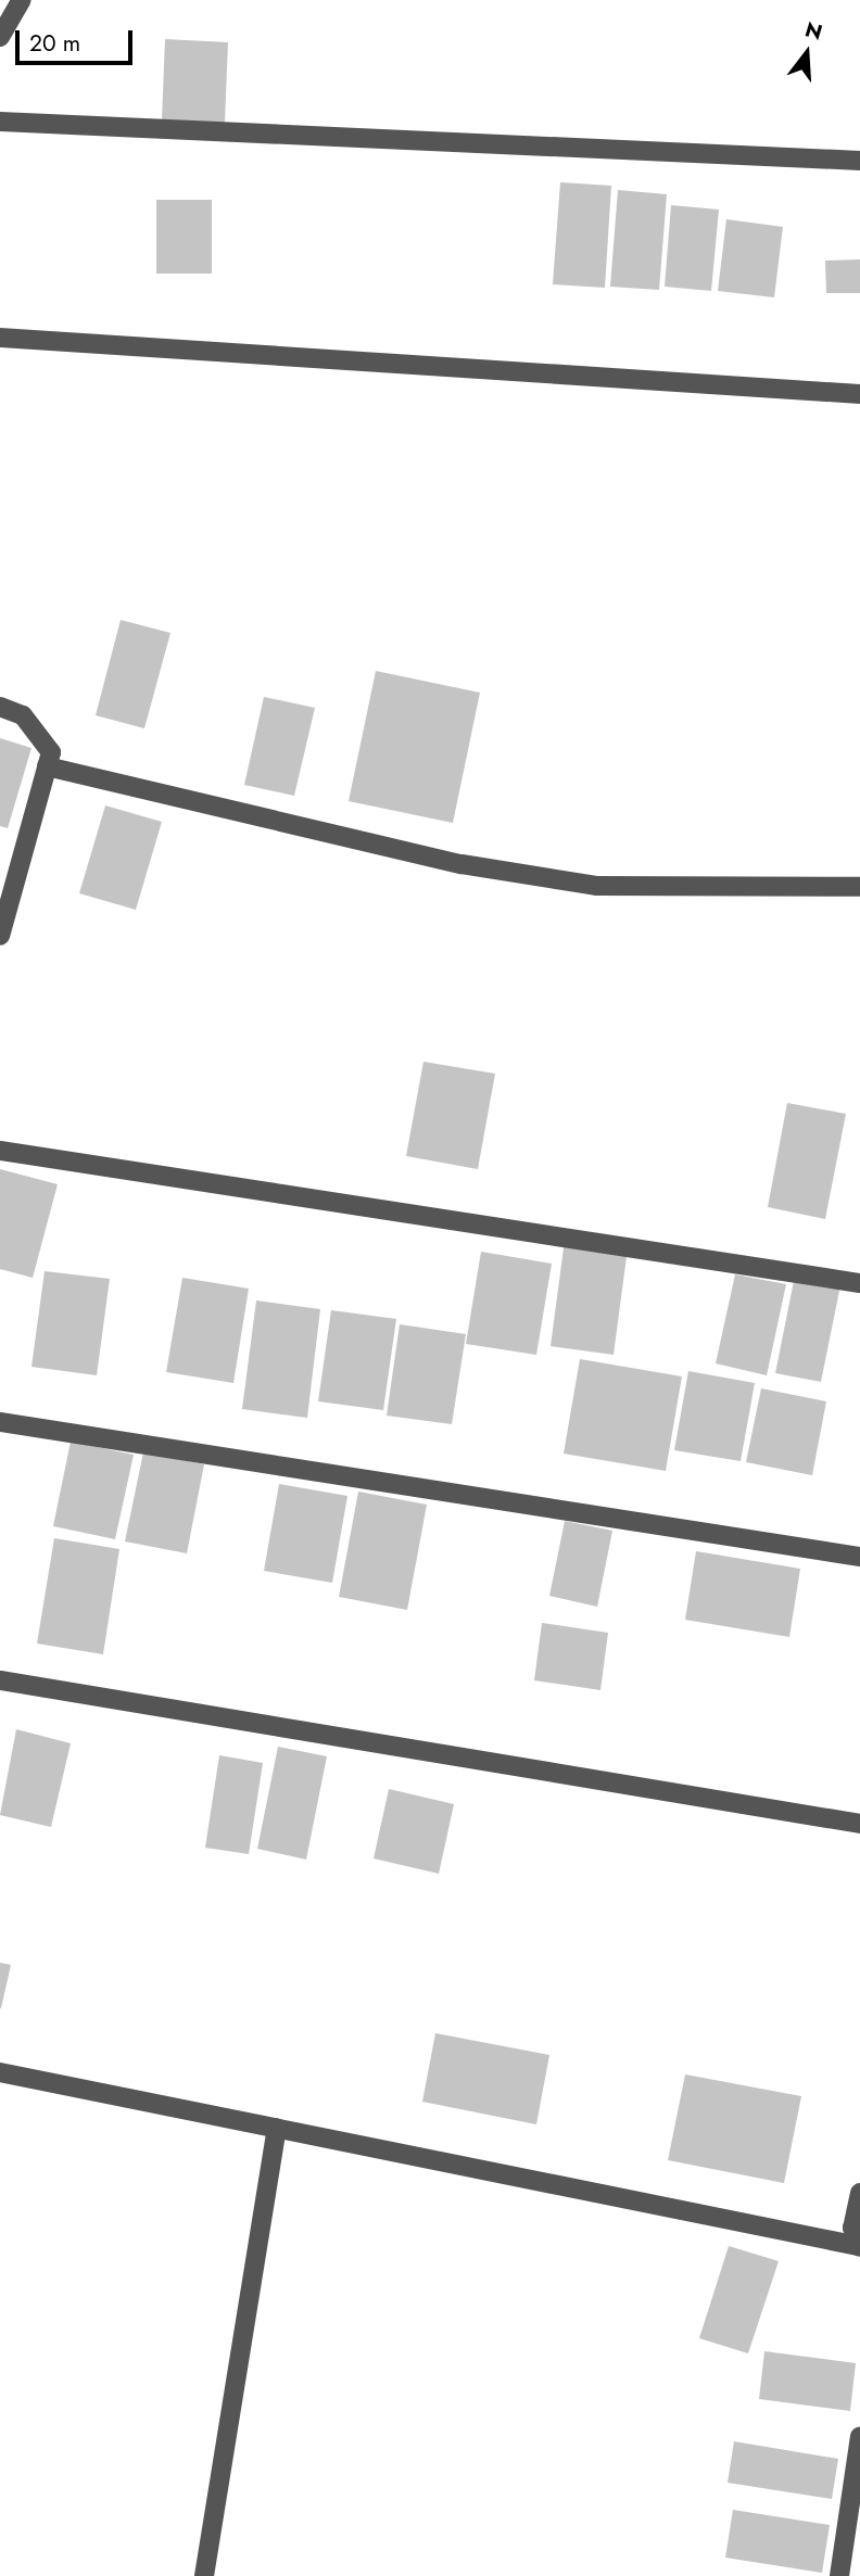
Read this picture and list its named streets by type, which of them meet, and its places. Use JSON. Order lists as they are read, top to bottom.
{
  "scale_bar": "20 m",
  "north": "top"
}
